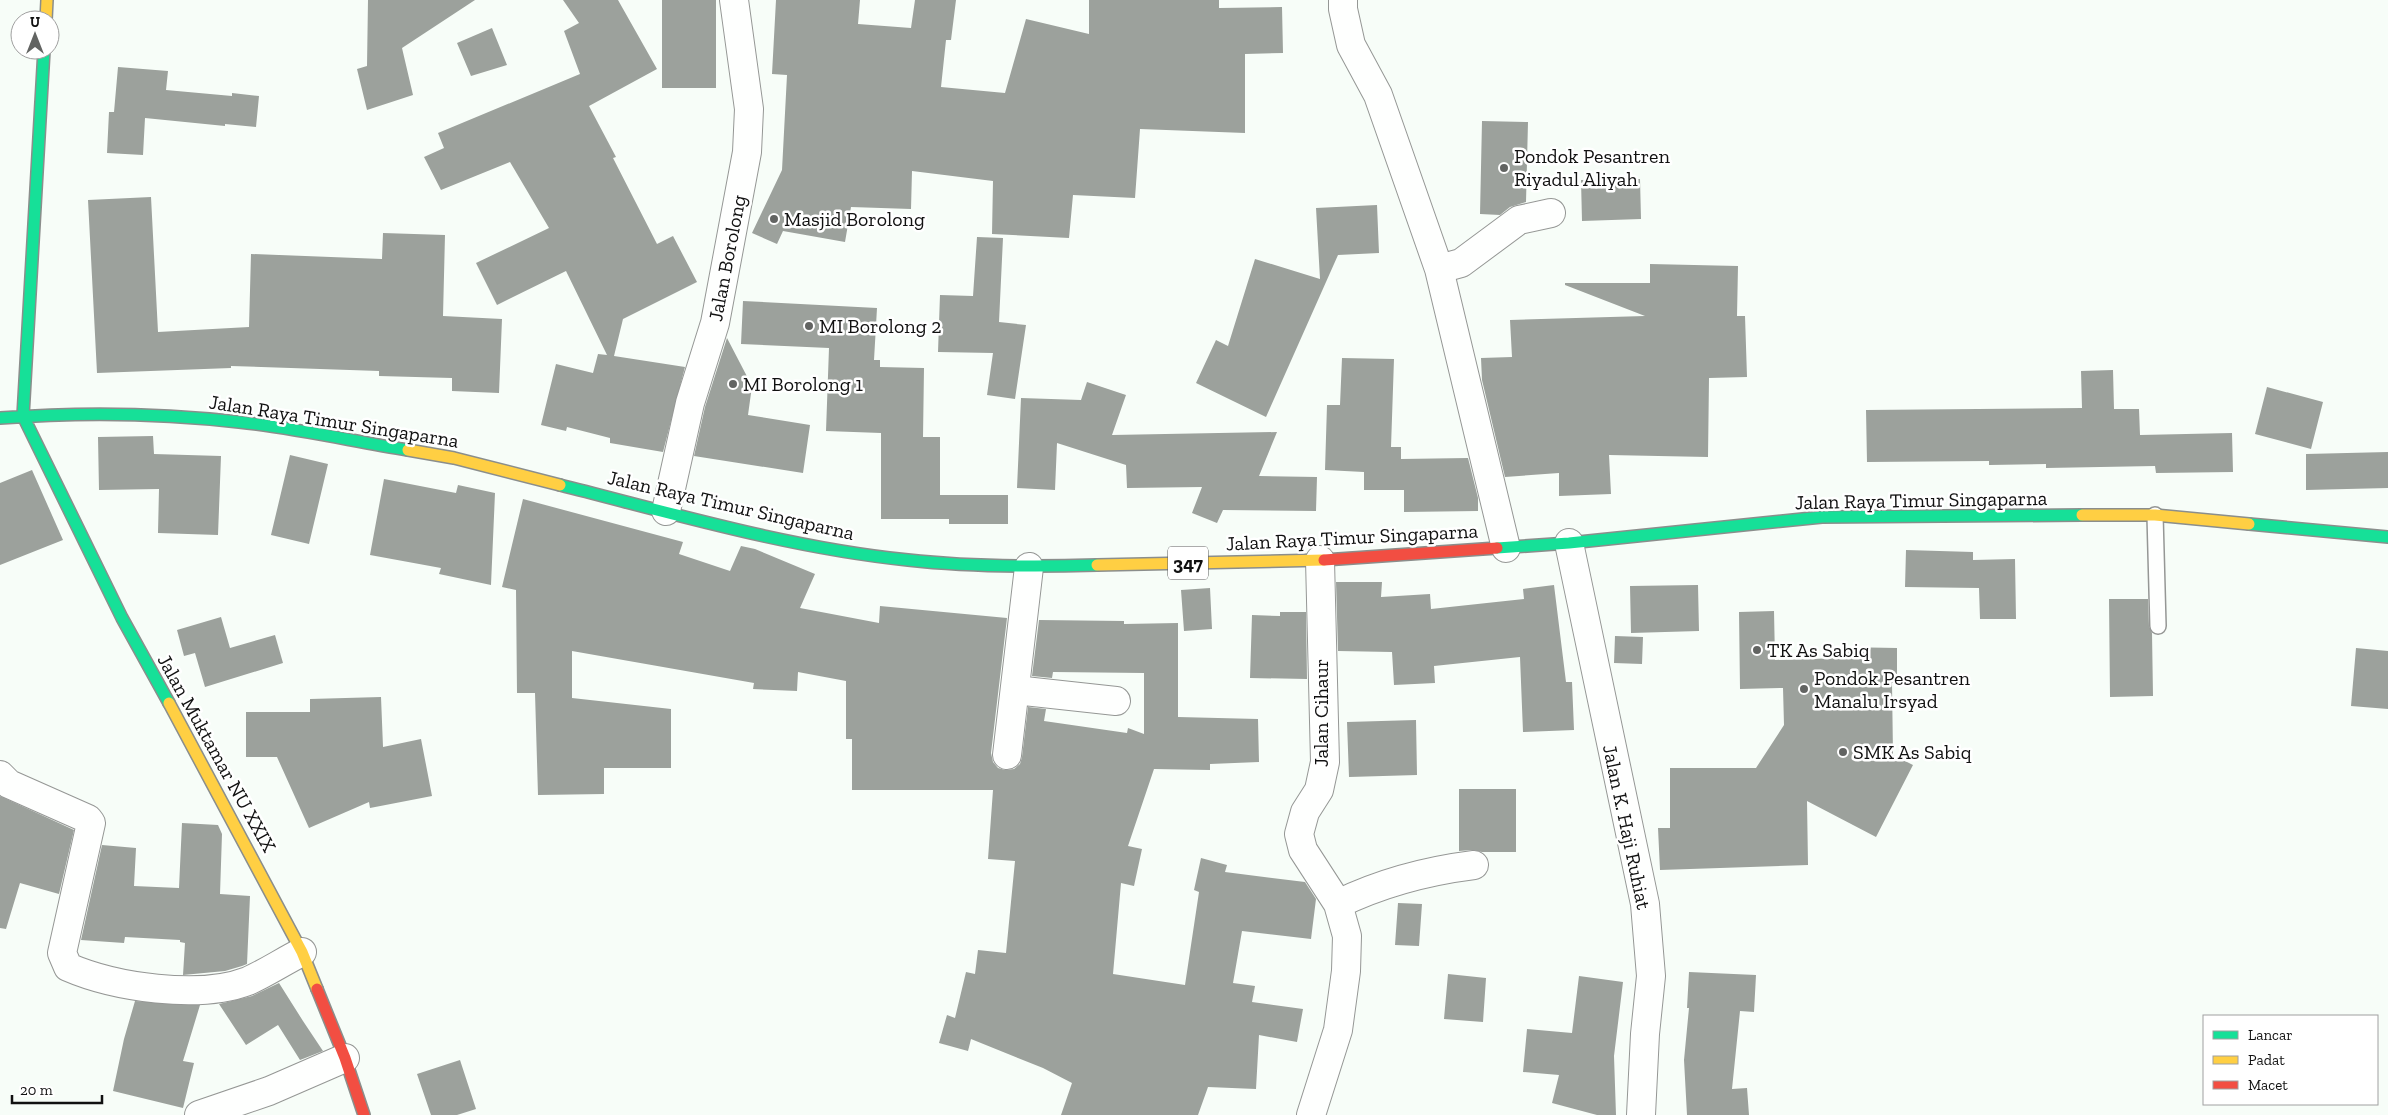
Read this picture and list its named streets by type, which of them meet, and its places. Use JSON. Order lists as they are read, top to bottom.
{
  "streets": {
    "main road": ["Jalan Raya Timur Singaparna", "347", "Jalan Muktamar NU XXIX"],
    "street": ["Jalan Borolong", "Jalan Cihaur", "Jalan K. Haji Ruhiat"]
  },
  "crossings": [
    ["Jalan Borolong", "Jalan Raya Timur Singaparna"],
    ["Jalan Raya Timur Singaparna", "Jalan Cihaur"],
    ["Jalan Raya Timur Singaparna", "Jalan Muktamar NU XXIX"],
    ["Jalan Raya Timur Singaparna", "Jalan K. Haji Ruhiat"]
  ],
  "places": [
    "Pondok Pesantren Riyadul Aliyah",
    "Masjid Borolong",
    "MI Borolong 2",
    "MI Borolong 1",
    "TK As Sabiq",
    "Pondok Pesantren Manalu Irsyad",
    "SMK As Sabiq"
  ],
  "legend": ["Lancar", "Padat", "Macet"],
  "scale_bar": "20 m",
  "north": "top"
}
